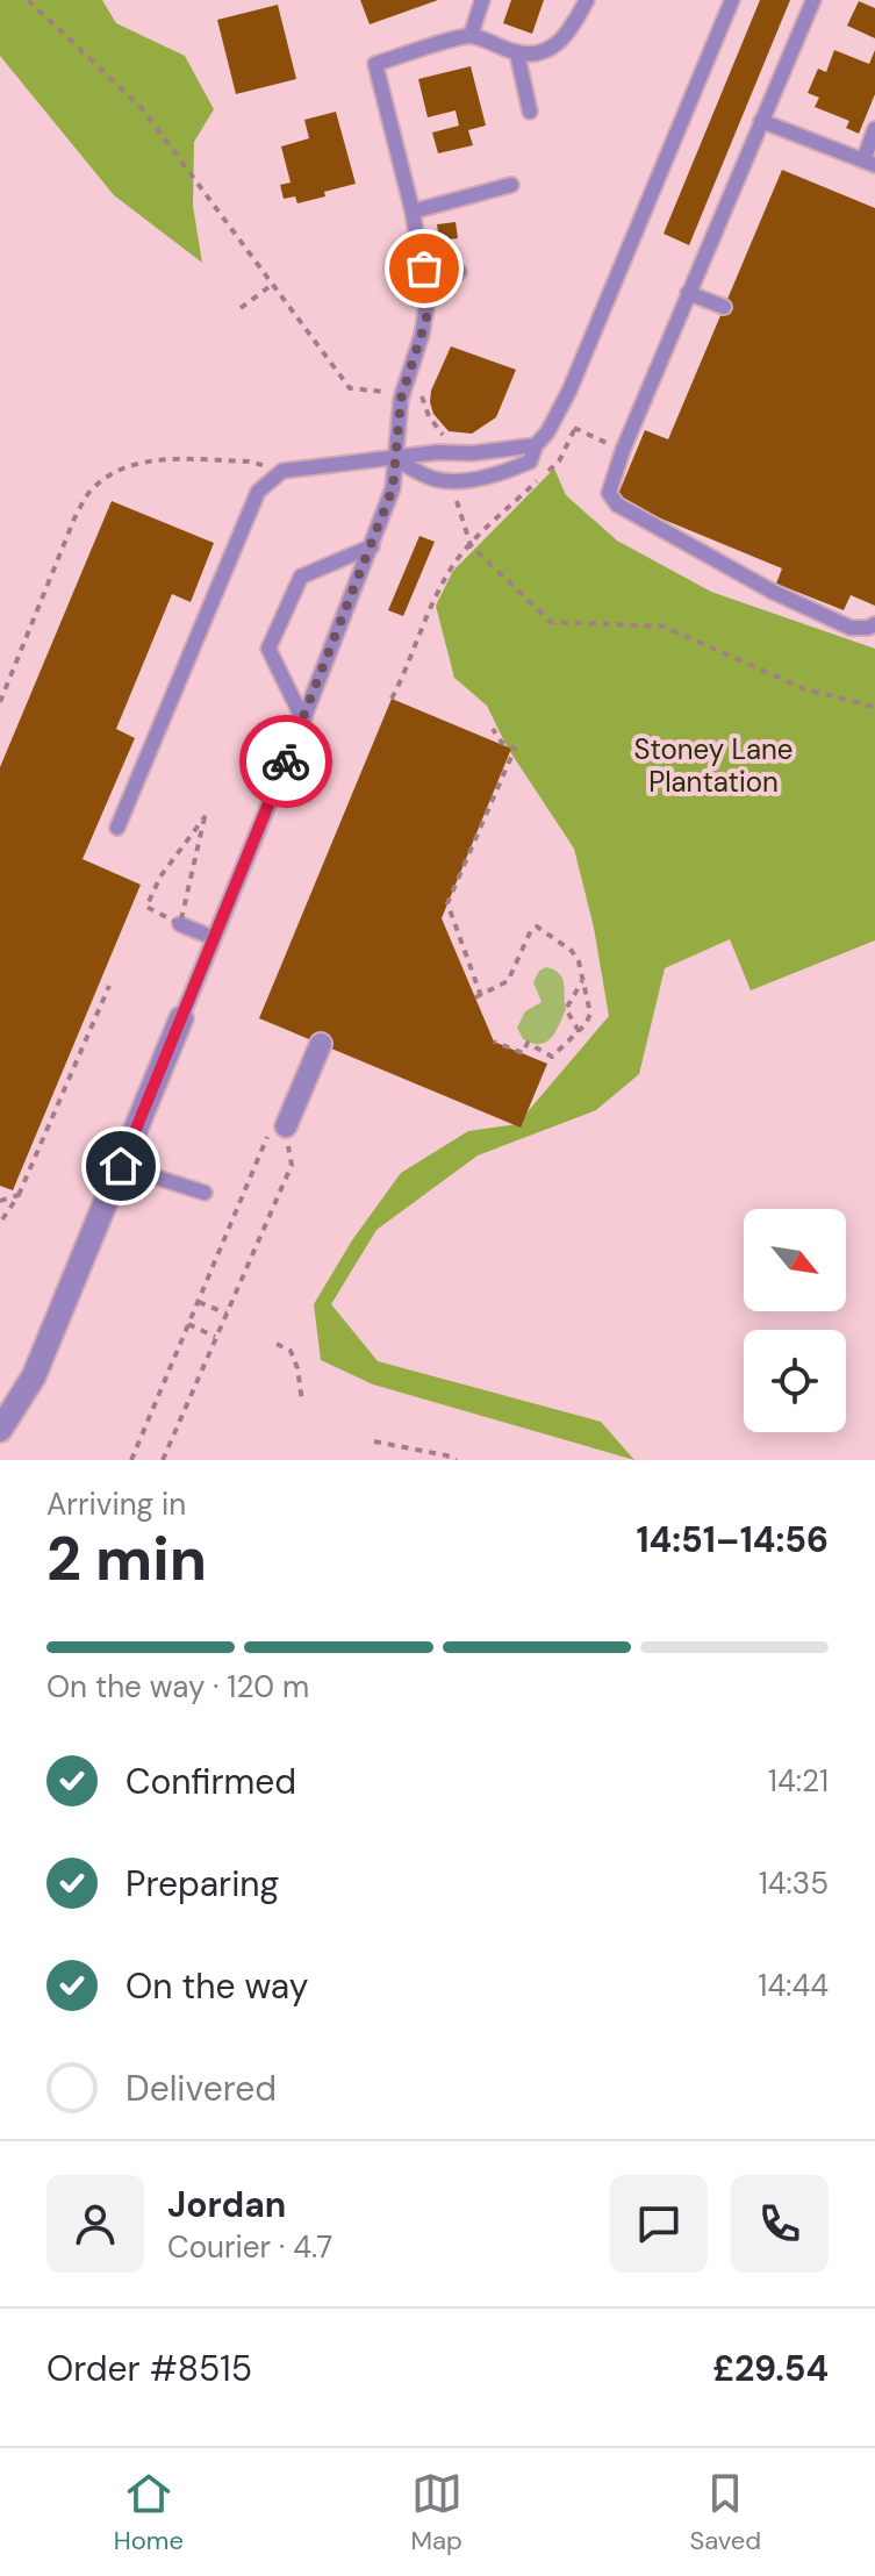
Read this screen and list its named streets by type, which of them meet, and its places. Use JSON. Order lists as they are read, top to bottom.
{
  "parks": ["Stoney Lane Plantation"],
  "north": "bottom right",
  "page": {
    "heading": ["2 min", "Arriving in", "14:51–14:56"],
    "panel": [
      "Jordan",
      "Courier · 4.7",
      "Order #8515",
      "£29.54"
    ],
    "bar": "On the way · 120 m",
    "list": [
      ["Confirmed", "14:21"],
      ["Preparing", "14:35"],
      ["On the way", "14:44"],
      "Delivered"
    ],
    "tabs": ["Home", "Map", "Saved"]
  }
}
